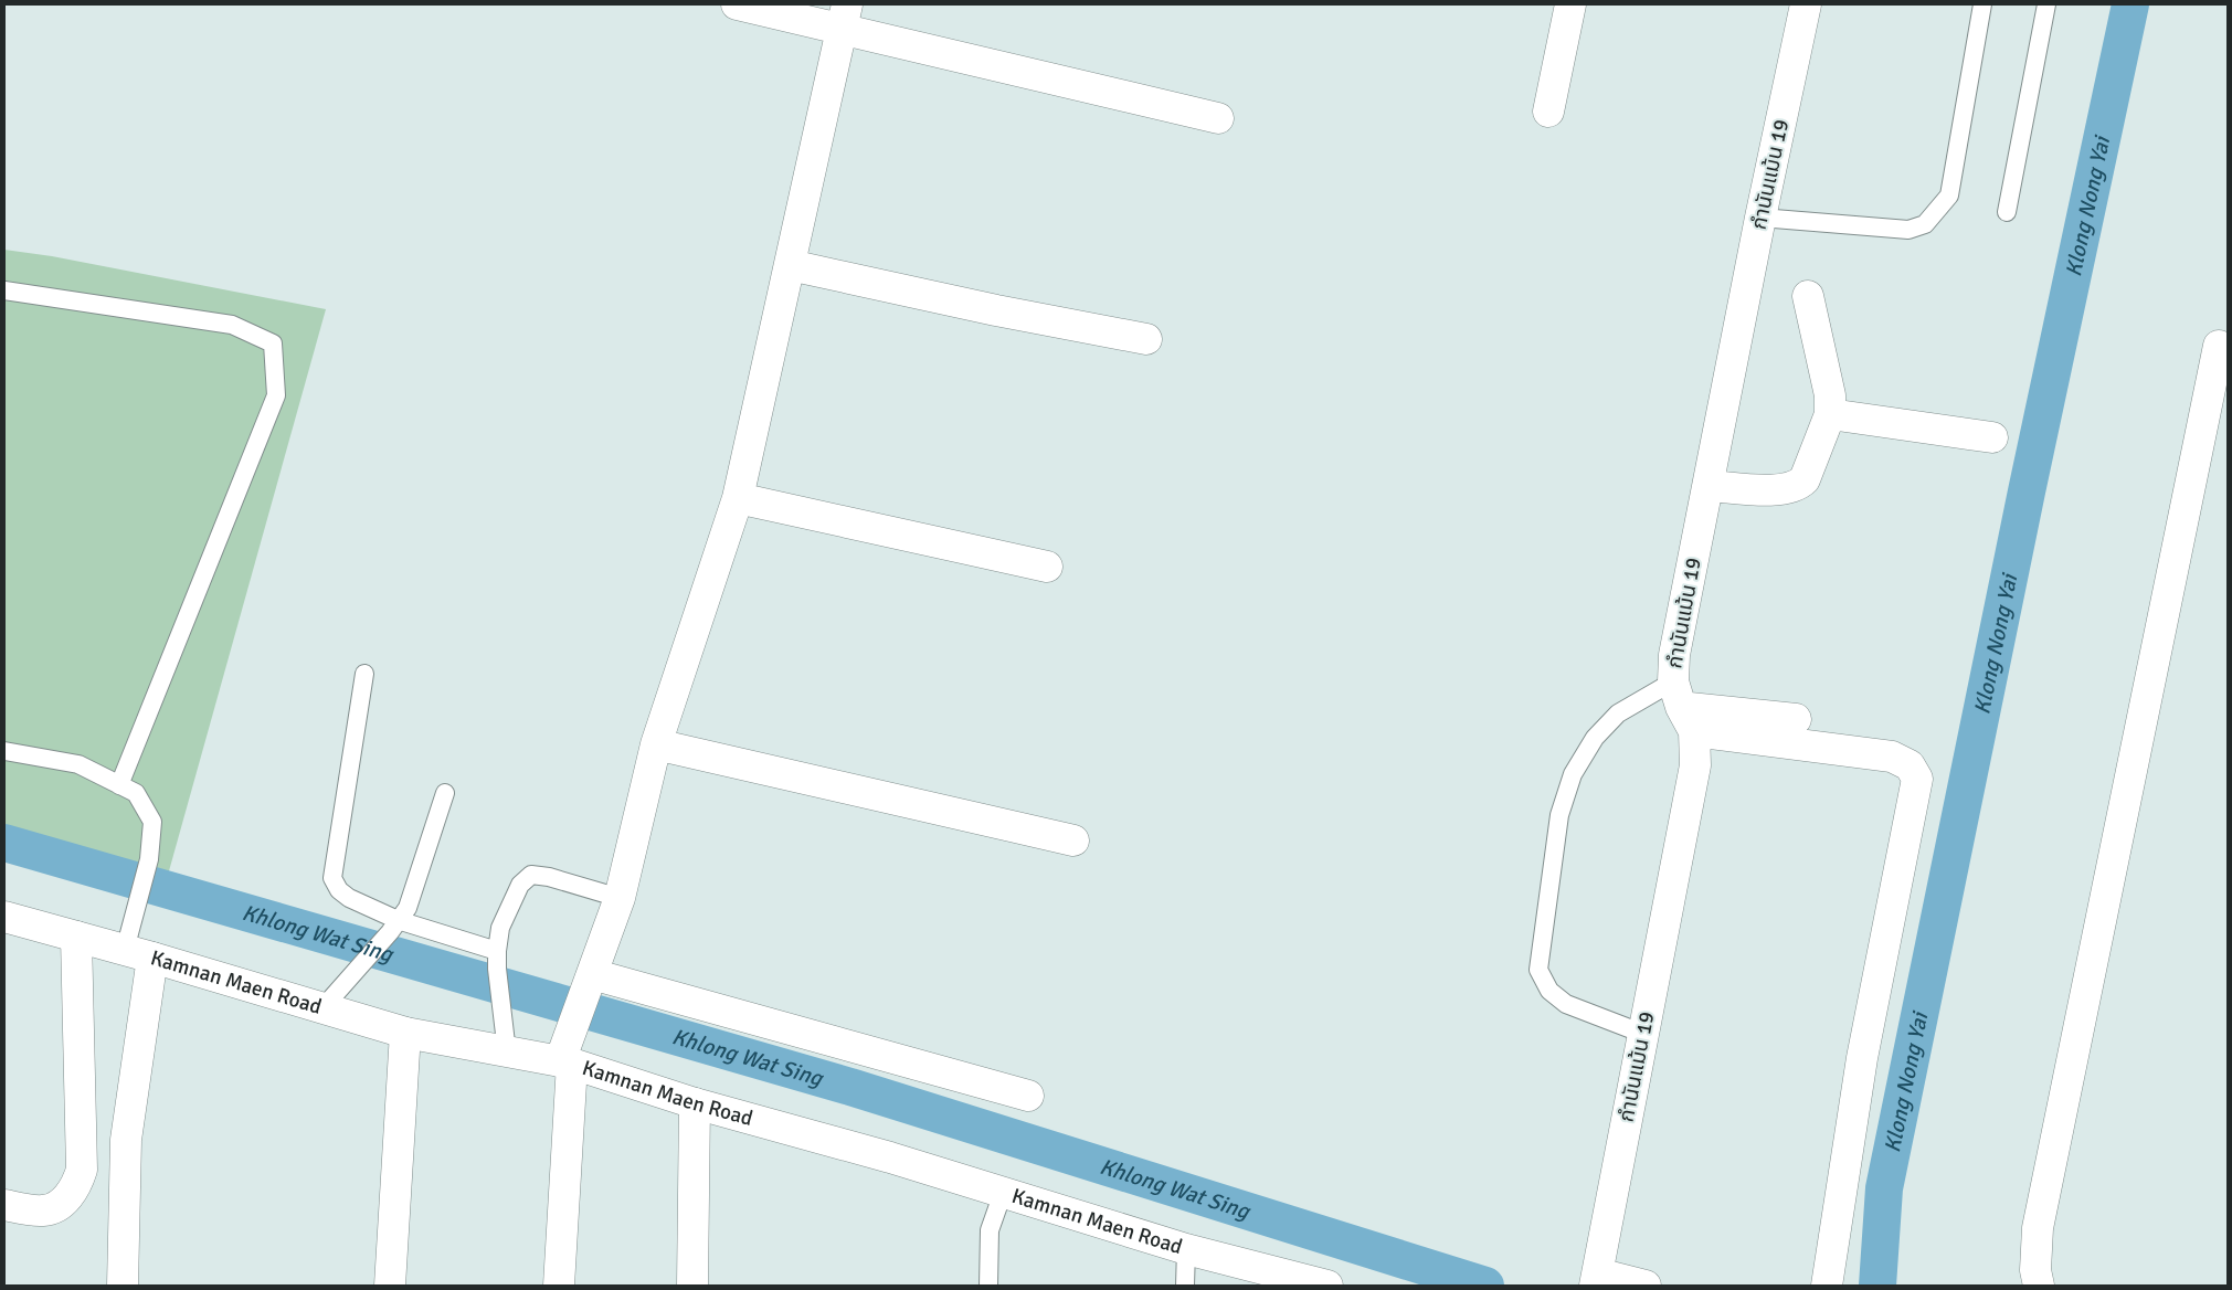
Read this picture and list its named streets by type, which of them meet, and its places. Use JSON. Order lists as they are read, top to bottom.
{
  "streets": {
    "street": ["กำนันแม้น 19", "Kamnan Maen Road"]
  },
  "water": ["Klong Nong Yai", "Khlong Wat Sing"]
}
